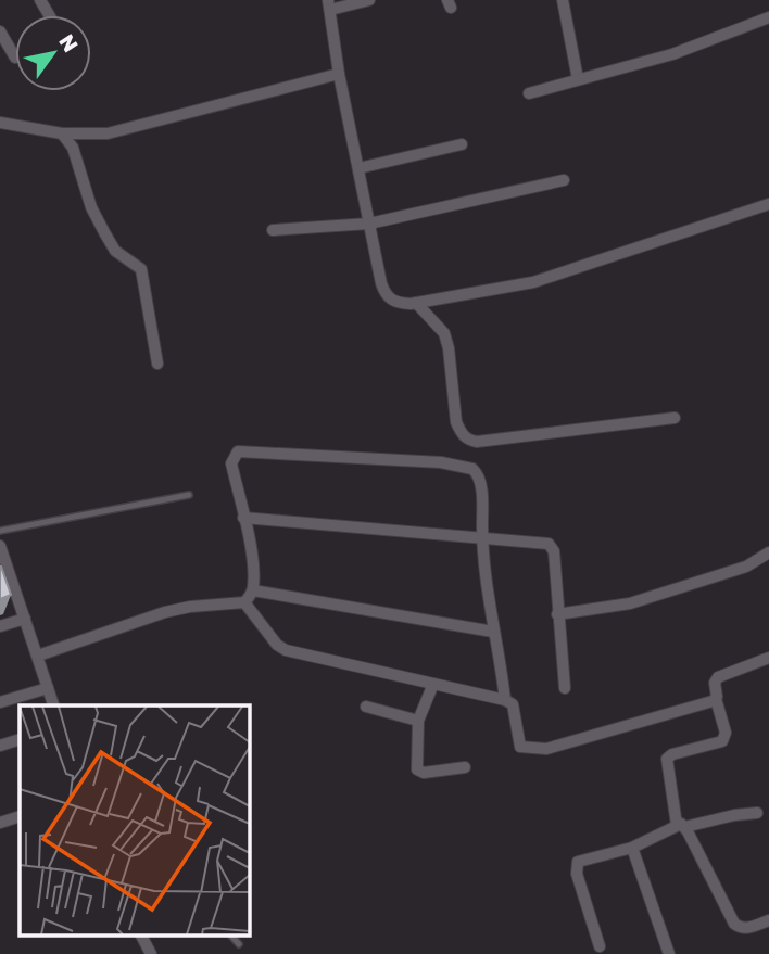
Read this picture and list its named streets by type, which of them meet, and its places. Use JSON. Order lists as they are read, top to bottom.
{
  "north": "top right"
}
